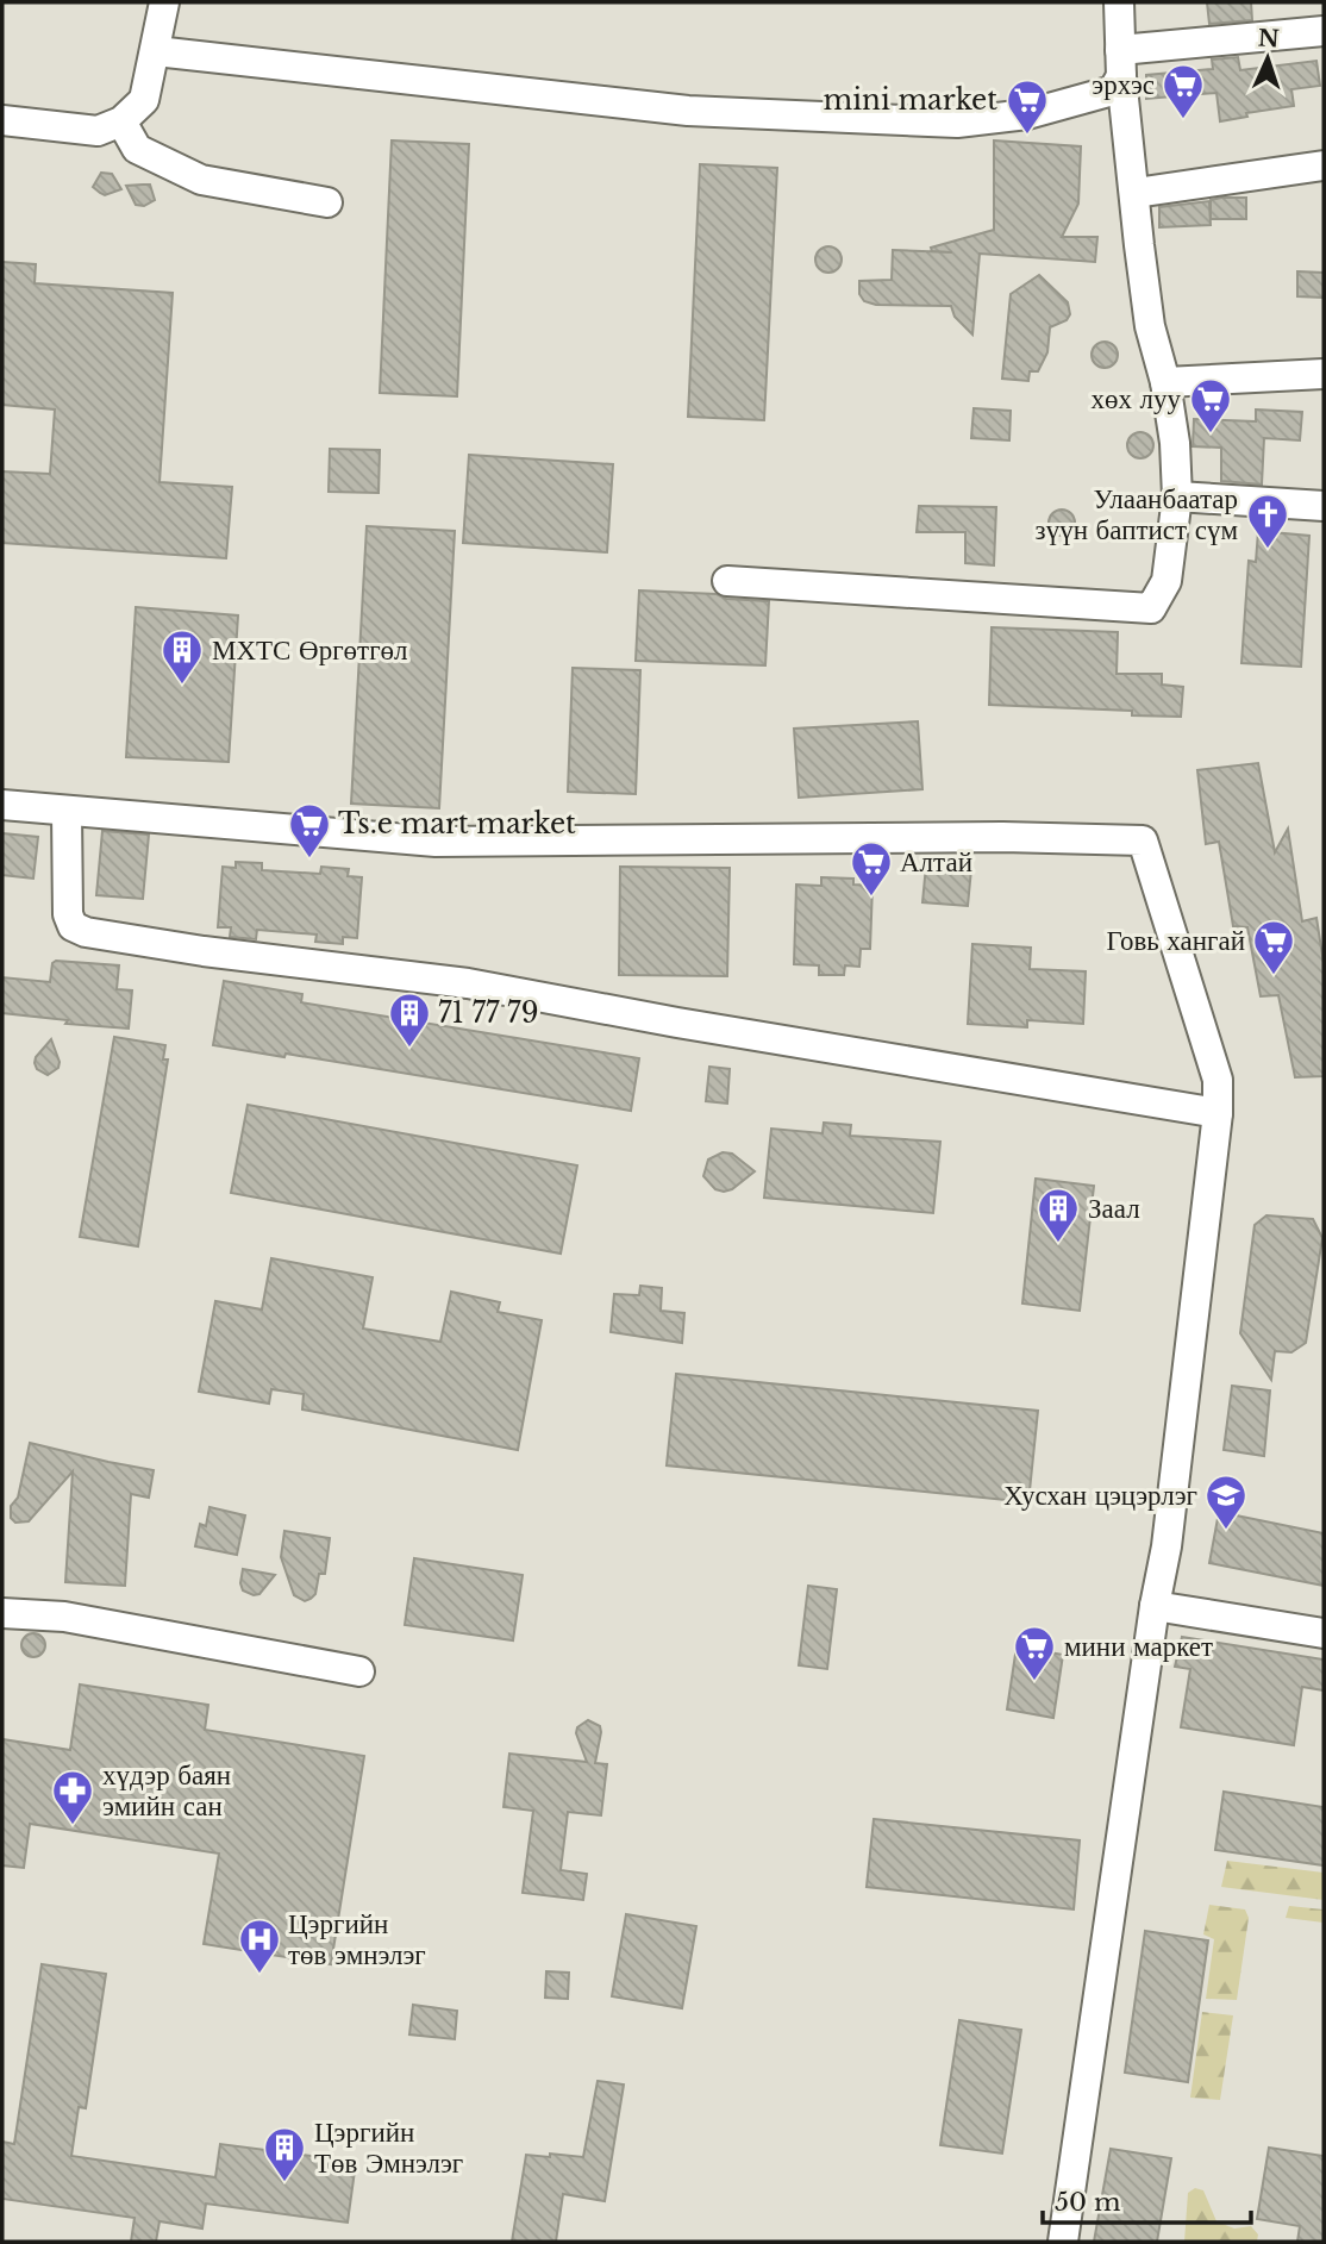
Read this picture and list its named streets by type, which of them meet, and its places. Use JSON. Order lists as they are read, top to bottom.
{
  "places": {
    "supermarket": [
      "эрхэс",
      "mini market",
      "хөх луу",
      "Ts.e mart market",
      "Алтай",
      "Говь хангай",
      "мини маркет"
    ],
    "church": ["Улаанбаатар зүүн баптист сүм"],
    "building": [
      "МХТС Өргөтгөл",
      "71 77 79",
      "Заал",
      "Цэргийн Төв Эмнэлэг"
    ],
    "school or university": ["Хусхан цэцэрлэг"],
    "pharmacy": ["хүдэр баян эмийн сан"],
    "hospital": ["Цэргийн төв эмнэлэг"]
  },
  "scale_bar": "50 m",
  "north": "top"
}
